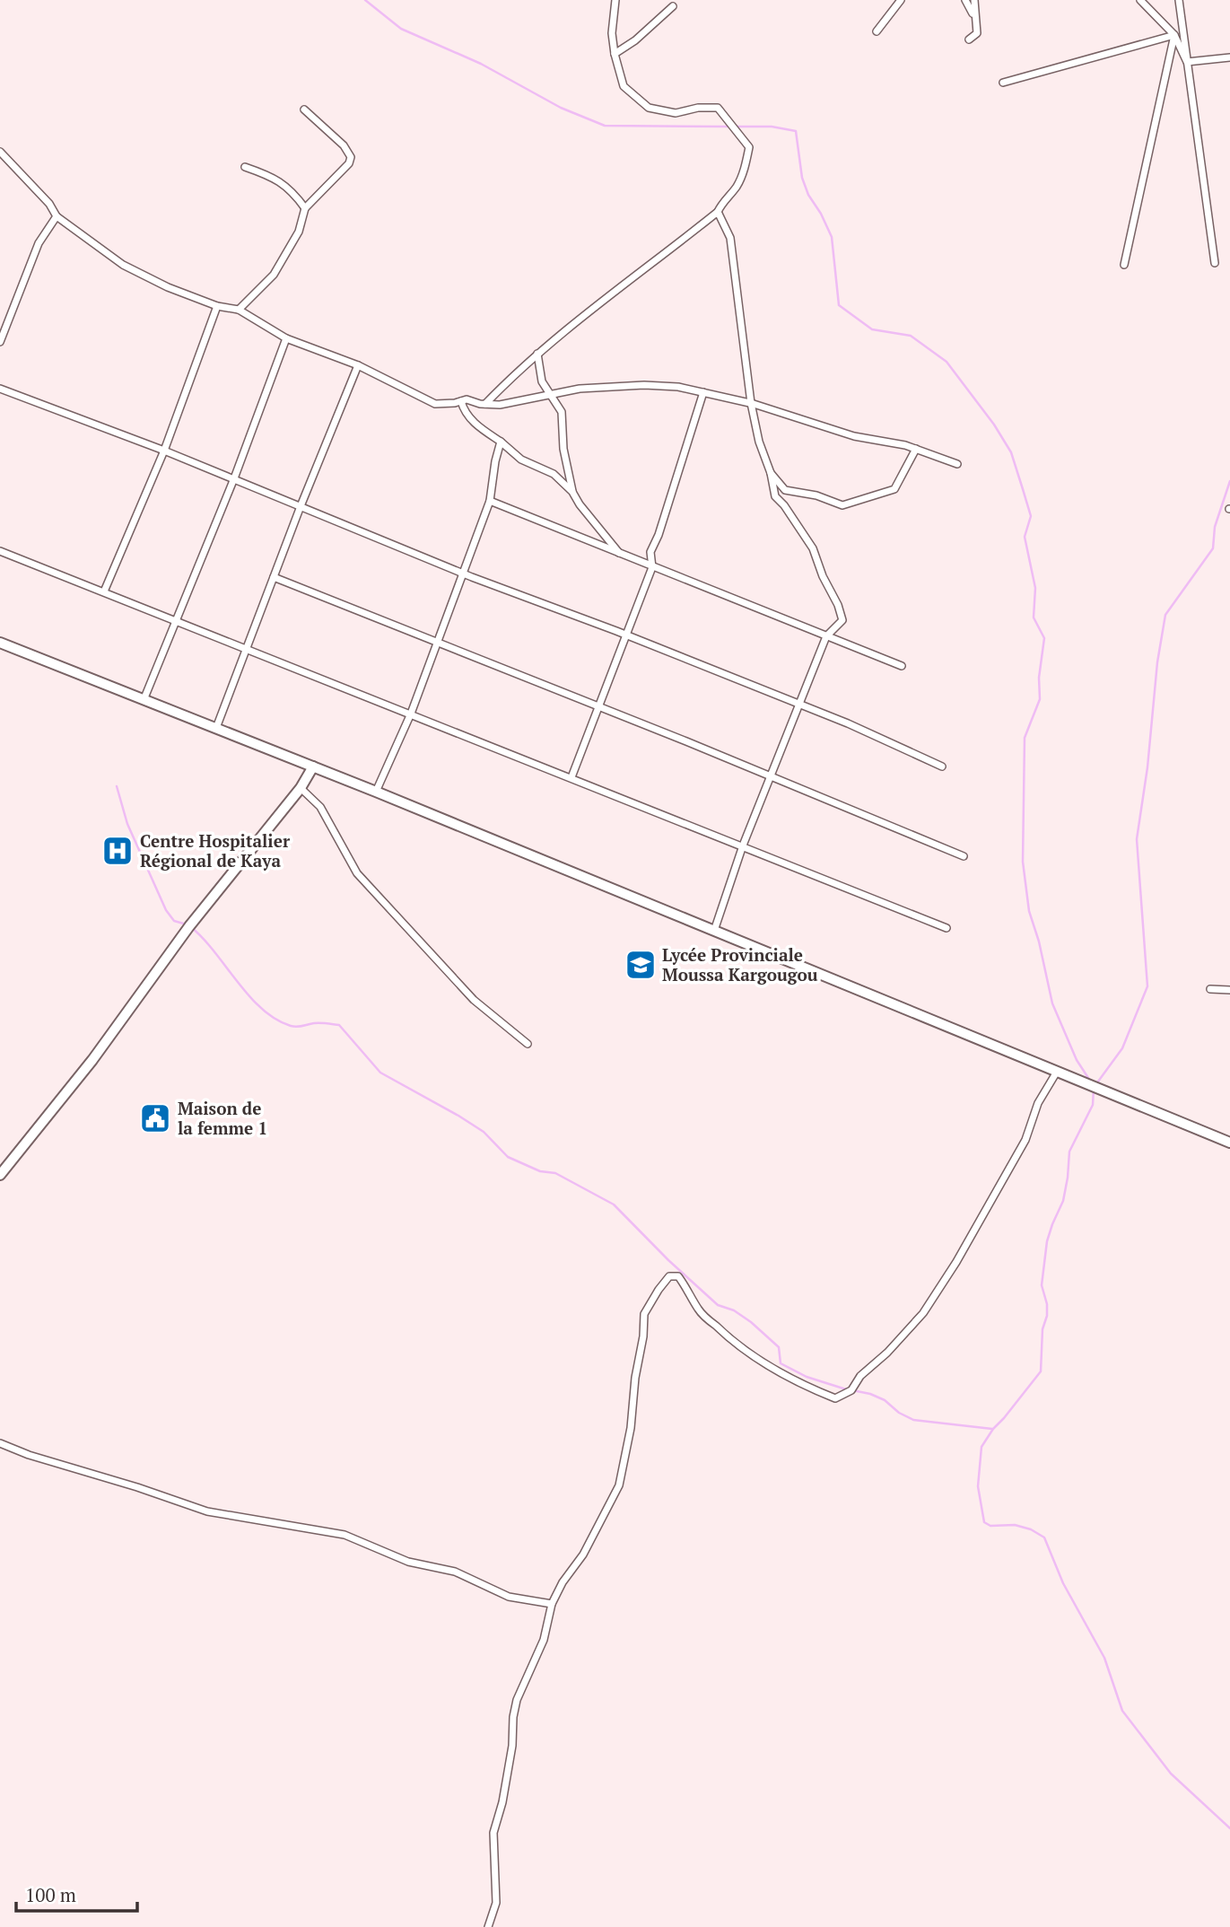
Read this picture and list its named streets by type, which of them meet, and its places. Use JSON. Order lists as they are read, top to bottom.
{
  "places": {
    "hospital": ["Centre Hospitalier Régional de Kaya"],
    "school or university": ["Lycée Provinciale Moussa Kargougou"],
    "public building": ["Maison de la femme 1"]
  },
  "scale_bar": "100 m"
}
